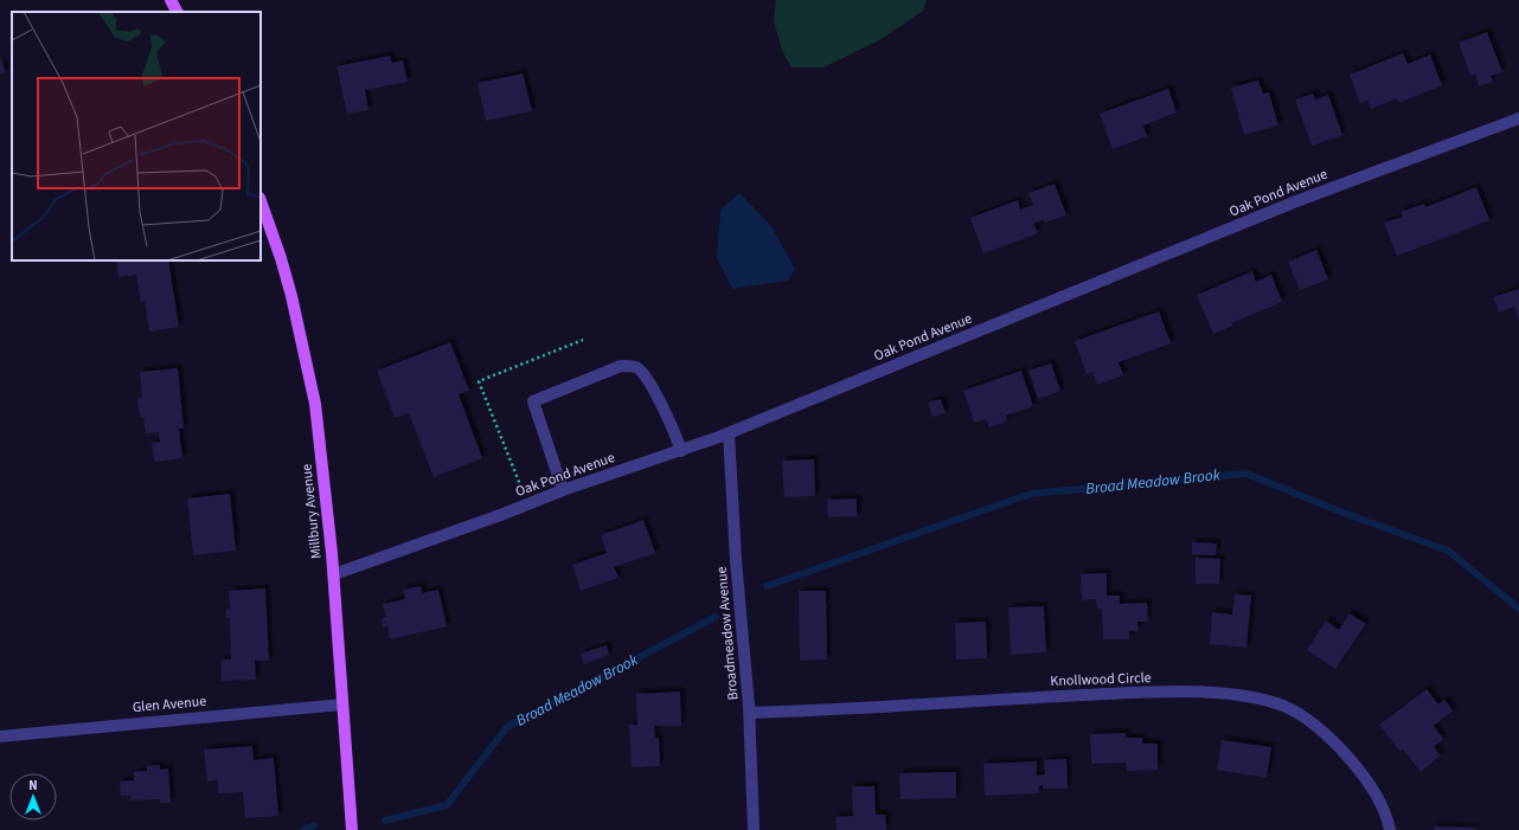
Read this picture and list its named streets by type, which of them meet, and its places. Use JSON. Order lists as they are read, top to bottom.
{
  "streets": {
    "main road": ["Millbury Avenue"],
    "street": [
      "Oak Pond Avenue",
      "Broadmeadow Avenue",
      "Knollwood Circle",
      "Glen Avenue"
    ]
  },
  "crossings": [
    ["Oak Pond Avenue", "Millbury Avenue"],
    ["Oak Pond Avenue", "Broadmeadow Avenue"],
    ["Millbury Avenue", "Glen Avenue"],
    ["Broadmeadow Avenue", "Knollwood Circle"]
  ],
  "water": ["Broad Meadow Brook"],
  "north": "top"
}
